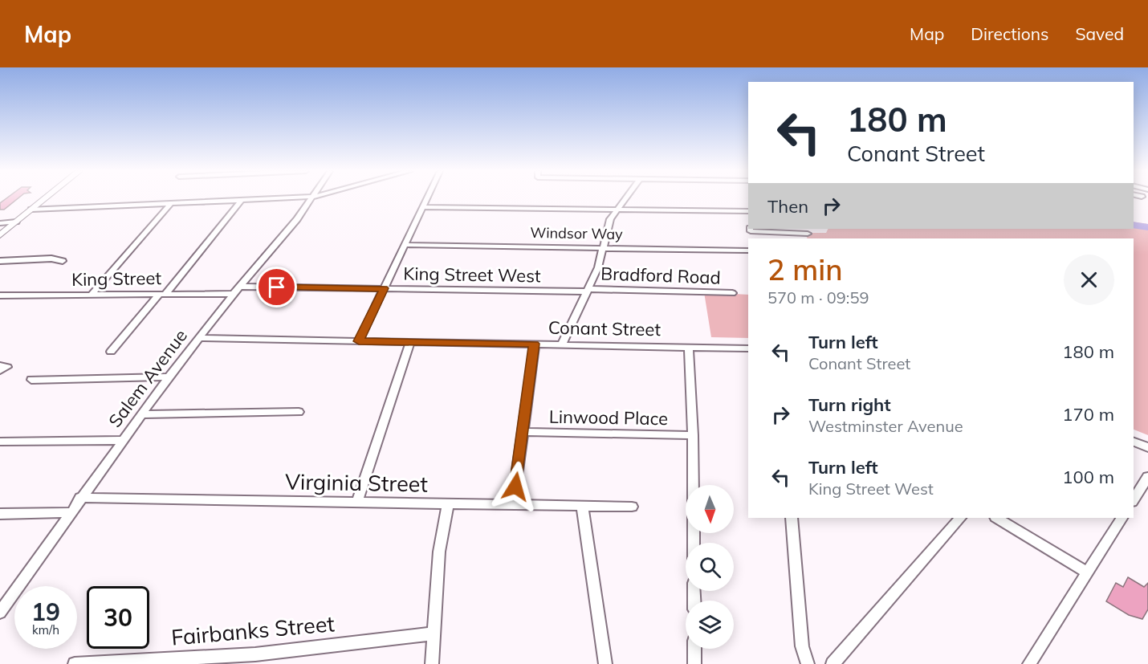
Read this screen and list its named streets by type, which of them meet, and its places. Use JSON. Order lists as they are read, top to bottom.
{
  "streets": {
    "street": [
      "Windsor Way",
      "King Street West",
      "Bradford Road",
      "King Street",
      "Conant Street",
      "Salem Avenue",
      "Linwood Place",
      "Virginia Street",
      "Fairbanks Street"
    ]
  },
  "crossings": [
    ["King Street West", "Bradford Road"],
    ["King Street West", "Salem Avenue"],
    ["King Street", "Salem Avenue"],
    ["Conant Street", "Salem Avenue"],
    ["Salem Avenue", "Virginia Street"]
  ],
  "north": "bottom",
  "page": {
    "header": "Map",
    "nav": ["Map", "Directions", "Saved"],
    "turn": ["180 m", "Conant Street"],
    "then": "Then",
    "heading": ["2 min", "570 m · 09:59"],
    "list": [
      {
        "name": "Turn left",
        "note": "Conant Street",
        "value": "180 m"
      },
      {
        "name": "Turn right",
        "note": "Westminster Avenue",
        "value": "170 m"
      },
      {
        "name": "Turn left",
        "note": "King Street West",
        "value": "100 m"
      }
    ],
    "speed": "19 km/h",
    "limit": "30"
  }
}
